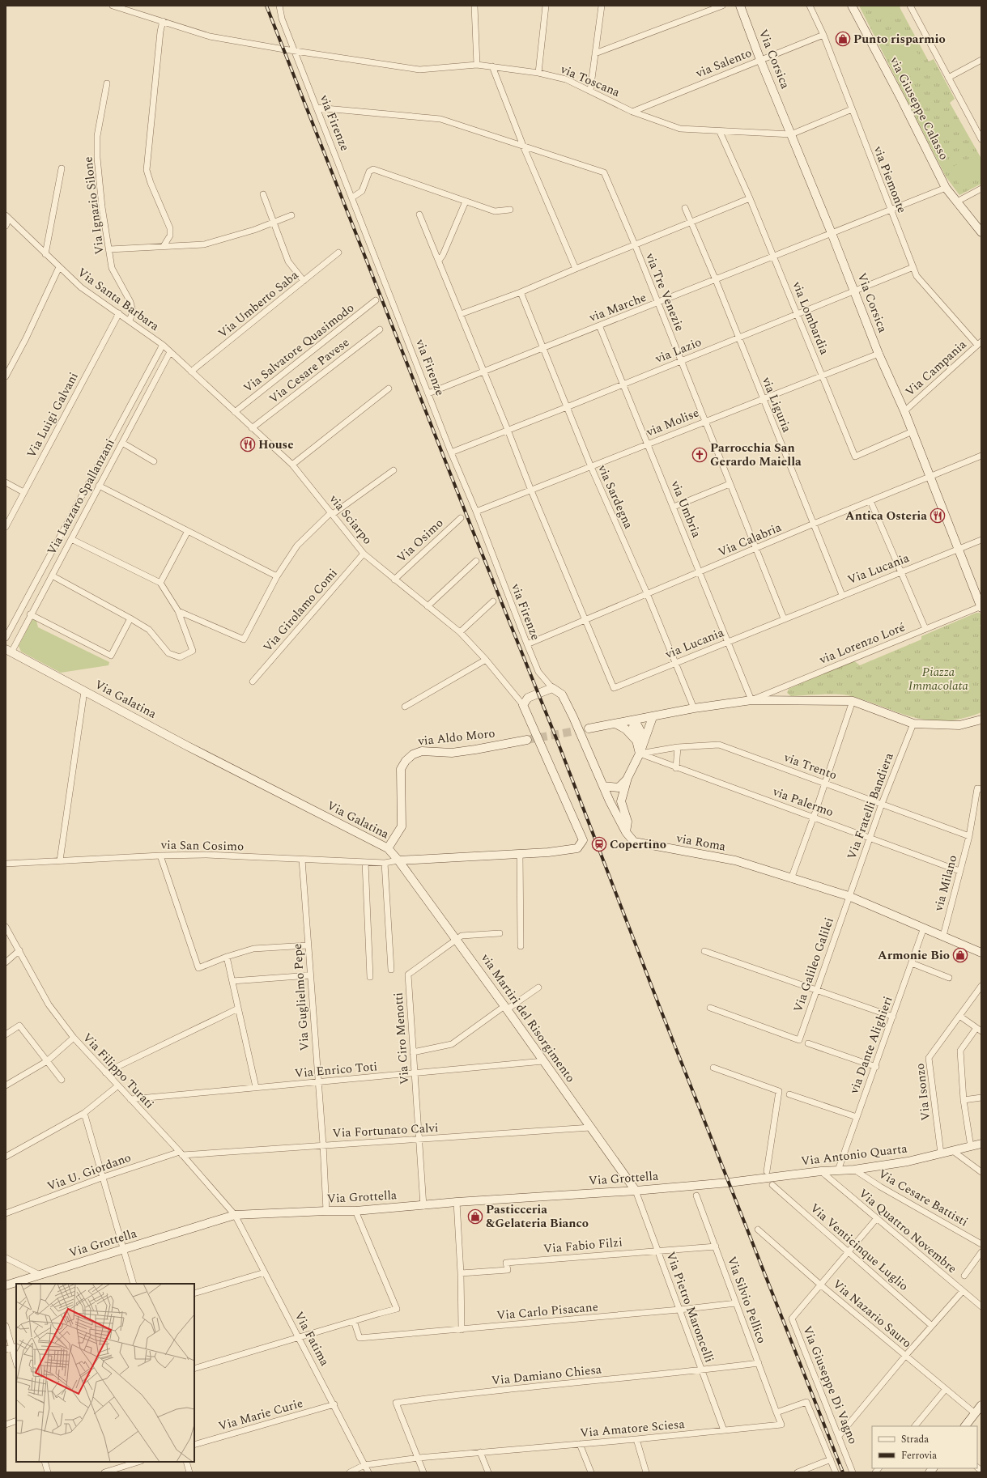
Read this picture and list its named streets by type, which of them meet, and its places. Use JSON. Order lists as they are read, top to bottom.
{
  "streets": {
    "street": [
      "Via Corsica",
      "via Salento",
      "via Toscana",
      "via Giuseppe Calasso",
      "via Firenze",
      "via Piemonte",
      "Via Ignazio Silone",
      "via Tre Venezie",
      "Via Santa Barbara",
      "Via Umberto Saba",
      "via Marche",
      "via Lombardia",
      "Via Salvatore Quasimodo",
      "via Lazio",
      "Via Campania",
      "Via Cesare Pavese",
      "via Liguria",
      "Via Luigi Galvani",
      "via Molise",
      "Via Lazzaro Spallanzani",
      "via Sardegna",
      "via Umbria",
      "via Sciarpo",
      "Via Calabria",
      "Via Osimo",
      "Via Lucania",
      "Via Girolamo Comi",
      "via Lucania",
      "via Lorenzo Loré",
      "Via Galatina",
      "via Aldo Moro",
      "via Trento",
      "via Palermo",
      "Via Fratelli Bandiera",
      "via Roma",
      "via San Cosimo",
      "via Milano",
      "Via Galileo Galilei",
      "Via Guglielmo Pepe",
      "via Martiri del Risorgimento",
      "Via Ciro Menotti",
      "via Dante Alighieri",
      "Via Enrico Toti",
      "Via Filippo Turati",
      "Via Isonzo",
      "Via Fortunato Calvi",
      "Via Antonio Quarta",
      "Via U. Giordano",
      "Via Grottella",
      "Via Cesare Battisti",
      "Via Quattro Novembre",
      "Via Fabio Filzi",
      "Via Venticinque Luglio",
      "Via Silvio Pellico",
      "Via Pietro Maroncelli",
      "Via Carlo Pisacane",
      "Via Nazario Sauro",
      "Via Fatima",
      "Via Damiano Chiesa",
      "Via Giuseppe Di Vagno",
      "Via Marie Curie",
      "Via Amatore Sciesa"
    ]
  },
  "crossings": [
    ["Via Corsica", "via Salento"],
    ["Via Corsica", "via Toscana"],
    ["Via Corsica", "via Marche"],
    ["Via Corsica", "via Lombardia"],
    ["Via Corsica", "via Lazio"],
    ["Via Corsica", "Via Campania"],
    ["Via Corsica", "via Molise"],
    ["Via Corsica", "Via Calabria"],
    ["Via Corsica", "Via Lucania"],
    ["Via Corsica", "via Lorenzo Loré"],
    ["via Salento", "via Toscana"],
    ["via Salento", "via Piemonte"],
    ["via Toscana", "via Firenze"],
    ["via Toscana", "via Piemonte"],
    ["via Toscana", "via Lombardia"],
    ["via Firenze", "via Marche"],
    ["via Firenze", "via Lazio"],
    ["via Firenze", "via Molise"],
    ["via Firenze", "Via Calabria"],
    ["via Firenze", "via Roma"],
    ["via Piemonte", "via Lazio"],
    ["via Piemonte", "Via Campania"],
    ["Via Ignazio Silone", "Via Santa Barbara"],
    ["via Tre Venezie", "via Marche"],
    ["via Tre Venezie", "via Lazio"],
    ["via Tre Venezie", "via Molise"],
    ["via Tre Venezie", "Via Calabria"],
    ["via Tre Venezie", "Via Lucania"],
    ["via Tre Venezie", "via Lucania"],
    ["Via Santa Barbara", "Via Luigi Galvani"],
    ["Via Santa Barbara", "Via Lazzaro Spallanzani"],
    ["Via Santa Barbara", "via Sciarpo"],
    ["Via Umberto Saba", "via Sciarpo"],
    ["via Marche", "via Lombardia"],
    ["via Marche", "via Liguria"],
    ["via Marche", "via Sardegna"],
    ["via Marche", "via Umbria"],
    ["via Lombardia", "via Lazio"],
    ["via Lombardia", "via Molise"],
    ["Via Salvatore Quasimodo", "via Sciarpo"],
    ["via Lazio", "via Liguria"],
    ["via Lazio", "via Sardegna"],
    ["via Lazio", "via Umbria"],
    ["Via Cesare Pavese", "via Sciarpo"],
    ["via Liguria", "via Molise"],
    ["via Liguria", "Via Calabria"],
    ["via Liguria", "Via Lucania"],
    ["via Molise", "via Sardegna"],
    ["via Molise", "via Umbria"],
    ["Via Lazzaro Spallanzani", "via Sciarpo"],
    ["Via Lazzaro Spallanzani", "Via Galatina"],
    ["via Sardegna", "Via Calabria"],
    ["via Sardegna", "via Lucania"],
    ["via Umbria", "Via Calabria"],
    ["via Umbria", "via Lucania"],
    ["via Umbria", "via Lorenzo Loré"],
    ["via Sciarpo", "Via Osimo"],
    ["via Sciarpo", "Via Girolamo Comi"],
    ["Via Calabria", "via Lucania"],
    ["Via Lucania", "via Lucania"],
    ["Via Galatina", "via Aldo Moro"],
    ["Via Galatina", "via San Cosimo"],
    ["Via Galatina", "via Martiri del Risorgimento"],
    ["via Trento", "via Palermo"],
    ["via Trento", "Via Fratelli Bandiera"],
    ["via Trento", "via Milano"],
    ["via Palermo", "Via Fratelli Bandiera"],
    ["via Palermo", "via Milano"],
    ["Via Fratelli Bandiera", "via Roma"],
    ["Via Fratelli Bandiera", "Via Galileo Galilei"],
    ["via Roma", "via Milano"],
    ["via Roma", "Via Galileo Galilei"],
    ["via Roma", "via Dante Alighieri"],
    ["via San Cosimo", "Via Guglielmo Pepe"],
    ["via San Cosimo", "via Martiri del Risorgimento"],
    ["Via Guglielmo Pepe", "Via Enrico Toti"],
    ["Via Guglielmo Pepe", "Via Fortunato Calvi"],
    ["Via Guglielmo Pepe", "Via Grottella"],
    ["via Martiri del Risorgimento", "Via Ciro Menotti"],
    ["via Martiri del Risorgimento", "Via Enrico Toti"],
    ["via Martiri del Risorgimento", "Via Fortunato Calvi"],
    ["via Martiri del Risorgimento", "Via Grottella"],
    ["via Martiri del Risorgimento", "Via Pietro Maroncelli"],
    ["Via Ciro Menotti", "Via Enrico Toti"],
    ["Via Ciro Menotti", "Via Fortunato Calvi"],
    ["Via Ciro Menotti", "Via Grottella"],
    ["via Dante Alighieri", "Via Antonio Quarta"],
    ["Via Enrico Toti", "Via Filippo Turati"],
    ["Via Filippo Turati", "Via Fortunato Calvi"],
    ["Via Filippo Turati", "Via U. Giordano"],
    ["Via Filippo Turati", "Via Grottella"],
    ["Via Filippo Turati", "Via Fatima"],
    ["Via Isonzo", "Via Antonio Quarta"],
    ["Via Fortunato Calvi", "Via U. Giordano"],
    ["Via Antonio Quarta", "Via Grottella"],
    ["Via Antonio Quarta", "Via Cesare Battisti"],
    ["Via Antonio Quarta", "Via Quattro Novembre"],
    ["Via Grottella", "Via Pietro Maroncelli"],
    ["Via Grottella", "Via Fatima"],
    ["Via Quattro Novembre", "Via Giuseppe Di Vagno"],
    ["Via Fabio Filzi", "Via Silvio Pellico"],
    ["Via Fabio Filzi", "Via Pietro Maroncelli"],
    ["Via Venticinque Luglio", "Via Giuseppe Di Vagno"],
    ["Via Silvio Pellico", "Via Carlo Pisacane"],
    ["Via Silvio Pellico", "Via Damiano Chiesa"],
    ["Via Silvio Pellico", "Via Amatore Sciesa"],
    ["Via Pietro Maroncelli", "Via Carlo Pisacane"],
    ["Via Pietro Maroncelli", "Via Damiano Chiesa"],
    ["Via Pietro Maroncelli", "Via Amatore Sciesa"],
    ["Via Nazario Sauro", "Via Giuseppe Di Vagno"],
    ["Via Fatima", "Via Marie Curie"],
    ["Via Fatima", "Via Amatore Sciesa"],
    ["Via Damiano Chiesa", "Via Amatore Sciesa"]
  ],
  "parks": ["Piazza Immacolata"],
  "places": {
    "shop": ["Punto risparmio", "Armonie Bio", "Pasticceria &Gelateria Bianco"],
    "restaurant": ["House", "Antica Osteria"],
    "church": ["Parrocchia San Gerardo Maiella"],
    "station": ["Copertino"]
  },
  "legend": ["Strada", "Ferrovia"]
}
